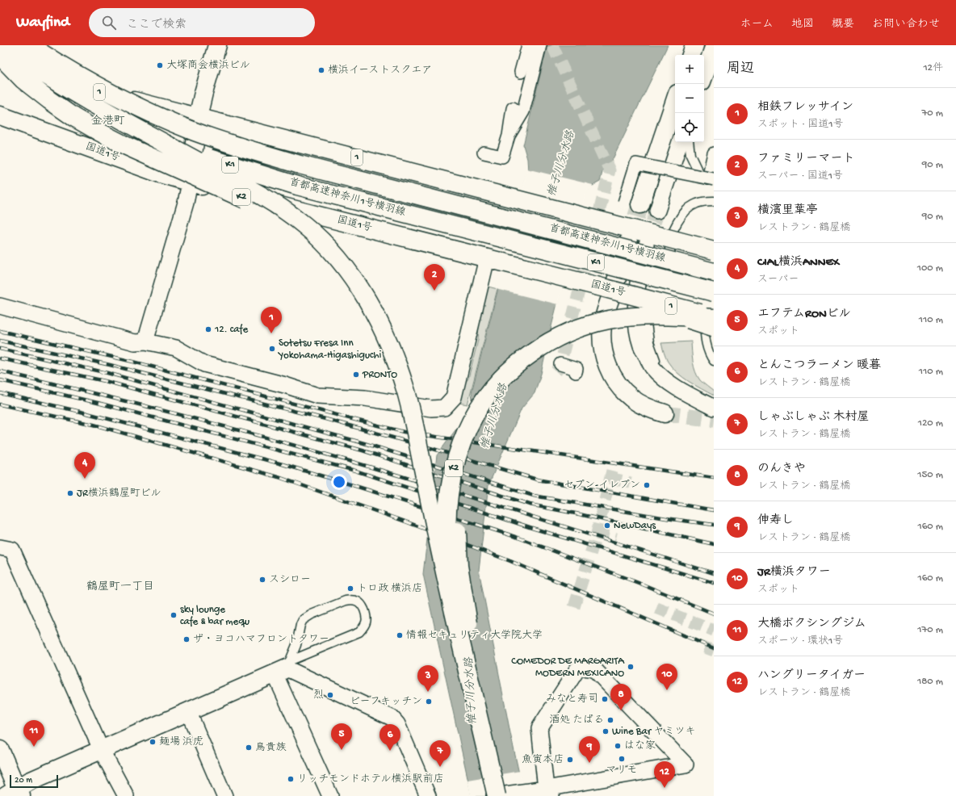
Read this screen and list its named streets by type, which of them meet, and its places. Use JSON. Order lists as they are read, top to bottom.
{
  "streets": {
    "main road": [
      "1",
      "国道1号",
      "K1",
      "K2",
      "首都高速神奈川1号横羽線"
    ]
  },
  "crossings": [
    ["1", "K2"],
    ["1", "首都高速神奈川1号横羽線"],
    ["国道1号", "K2"],
    ["K2", "首都高速神奈川1号横羽線"]
  ],
  "districts": ["金港町", "鶴屋町一丁目"],
  "water": ["帷子川分水路"],
  "places": [
    "大塚商会横浜ビル",
    "横浜イーストスクエア",
    "12. cafe",
    "Sotetsu Fresa Inn Yokohama-Higashiguchi",
    "PRONTO",
    "セブン-イレブン",
    "JR横浜鶴屋町ビル",
    "NewDays",
    "スシロー",
    "トロ政 横浜店",
    "sky lounge cafe & bar mequ",
    "情報セキュリティ大学院大学",
    "ザ・ヨコハマフロントタワー",
    "COMEDOR DE MARGARITA MODERN MEXICANO",
    "烈",
    "みなと寿司",
    "ビーフキッチン",
    "酒処 たばる",
    "Wine Bar ヤミツキ",
    "麺場 浜虎",
    "はな家",
    "鳥貴族",
    "マリモ",
    "魚寅本店",
    "リッチモンドホテル横浜駅前店"
  ],
  "scale_bar": "20 m",
  "page": {
    "header": "Wayfind",
    "search": "ここで検索",
    "nav": [
      "ホーム",
      "地図",
      "概要",
      "お問い合わせ"
    ],
    "heading": ["周辺", "12件"],
    "map_buttons": ["+", "−"],
    "list": [
      {
        "mark": "1",
        "name": "相鉄フレッサイン",
        "note": "スポット · 国道1号",
        "value": "70 m"
      },
      {
        "mark": "2",
        "name": "ファミリーマート",
        "note": "スーパー · 国道1号",
        "value": "90 m"
      },
      {
        "mark": "3",
        "name": "横濱里葉亭",
        "note": "レストラン · 鶴屋橋",
        "value": "90 m"
      },
      {
        "mark": "4",
        "name": "CIAL横浜ANNEX",
        "note": "スーパー",
        "value": "100 m"
      },
      {
        "mark": "5",
        "name": "エフテムRONビル",
        "note": "スポット",
        "value": "110 m"
      },
      {
        "mark": "6",
        "name": "とんこつラーメン 暖暮",
        "note": "レストラン · 鶴屋橋",
        "value": "110 m"
      },
      {
        "mark": "7",
        "name": "しゃぶしゃぶ 木村屋",
        "note": "レストラン · 鶴屋橋",
        "value": "120 m"
      },
      {
        "mark": "8",
        "name": "のんきや",
        "note": "レストラン · 鶴屋橋",
        "value": "150 m"
      },
      {
        "mark": "9",
        "name": "伸寿し",
        "note": "レストラン · 鶴屋橋",
        "value": "160 m"
      },
      {
        "mark": "10",
        "name": "JR横浜タワー",
        "note": "スポット",
        "value": "160 m"
      },
      {
        "mark": "11",
        "name": "大橋ボクシングジム",
        "note": "スポーツ · 環状1号",
        "value": "170 m"
      },
      {
        "mark": "12",
        "name": "ハングリータイガー",
        "note": "レストラン · 鶴屋橋",
        "value": "180 m"
      }
    ],
    "pins": [
      "2",
      "1",
      "4",
      "10",
      "3",
      "8",
      "11",
      "5",
      "6",
      "9",
      "7",
      "12"
    ],
    "scale": "20 m"
  }
}
